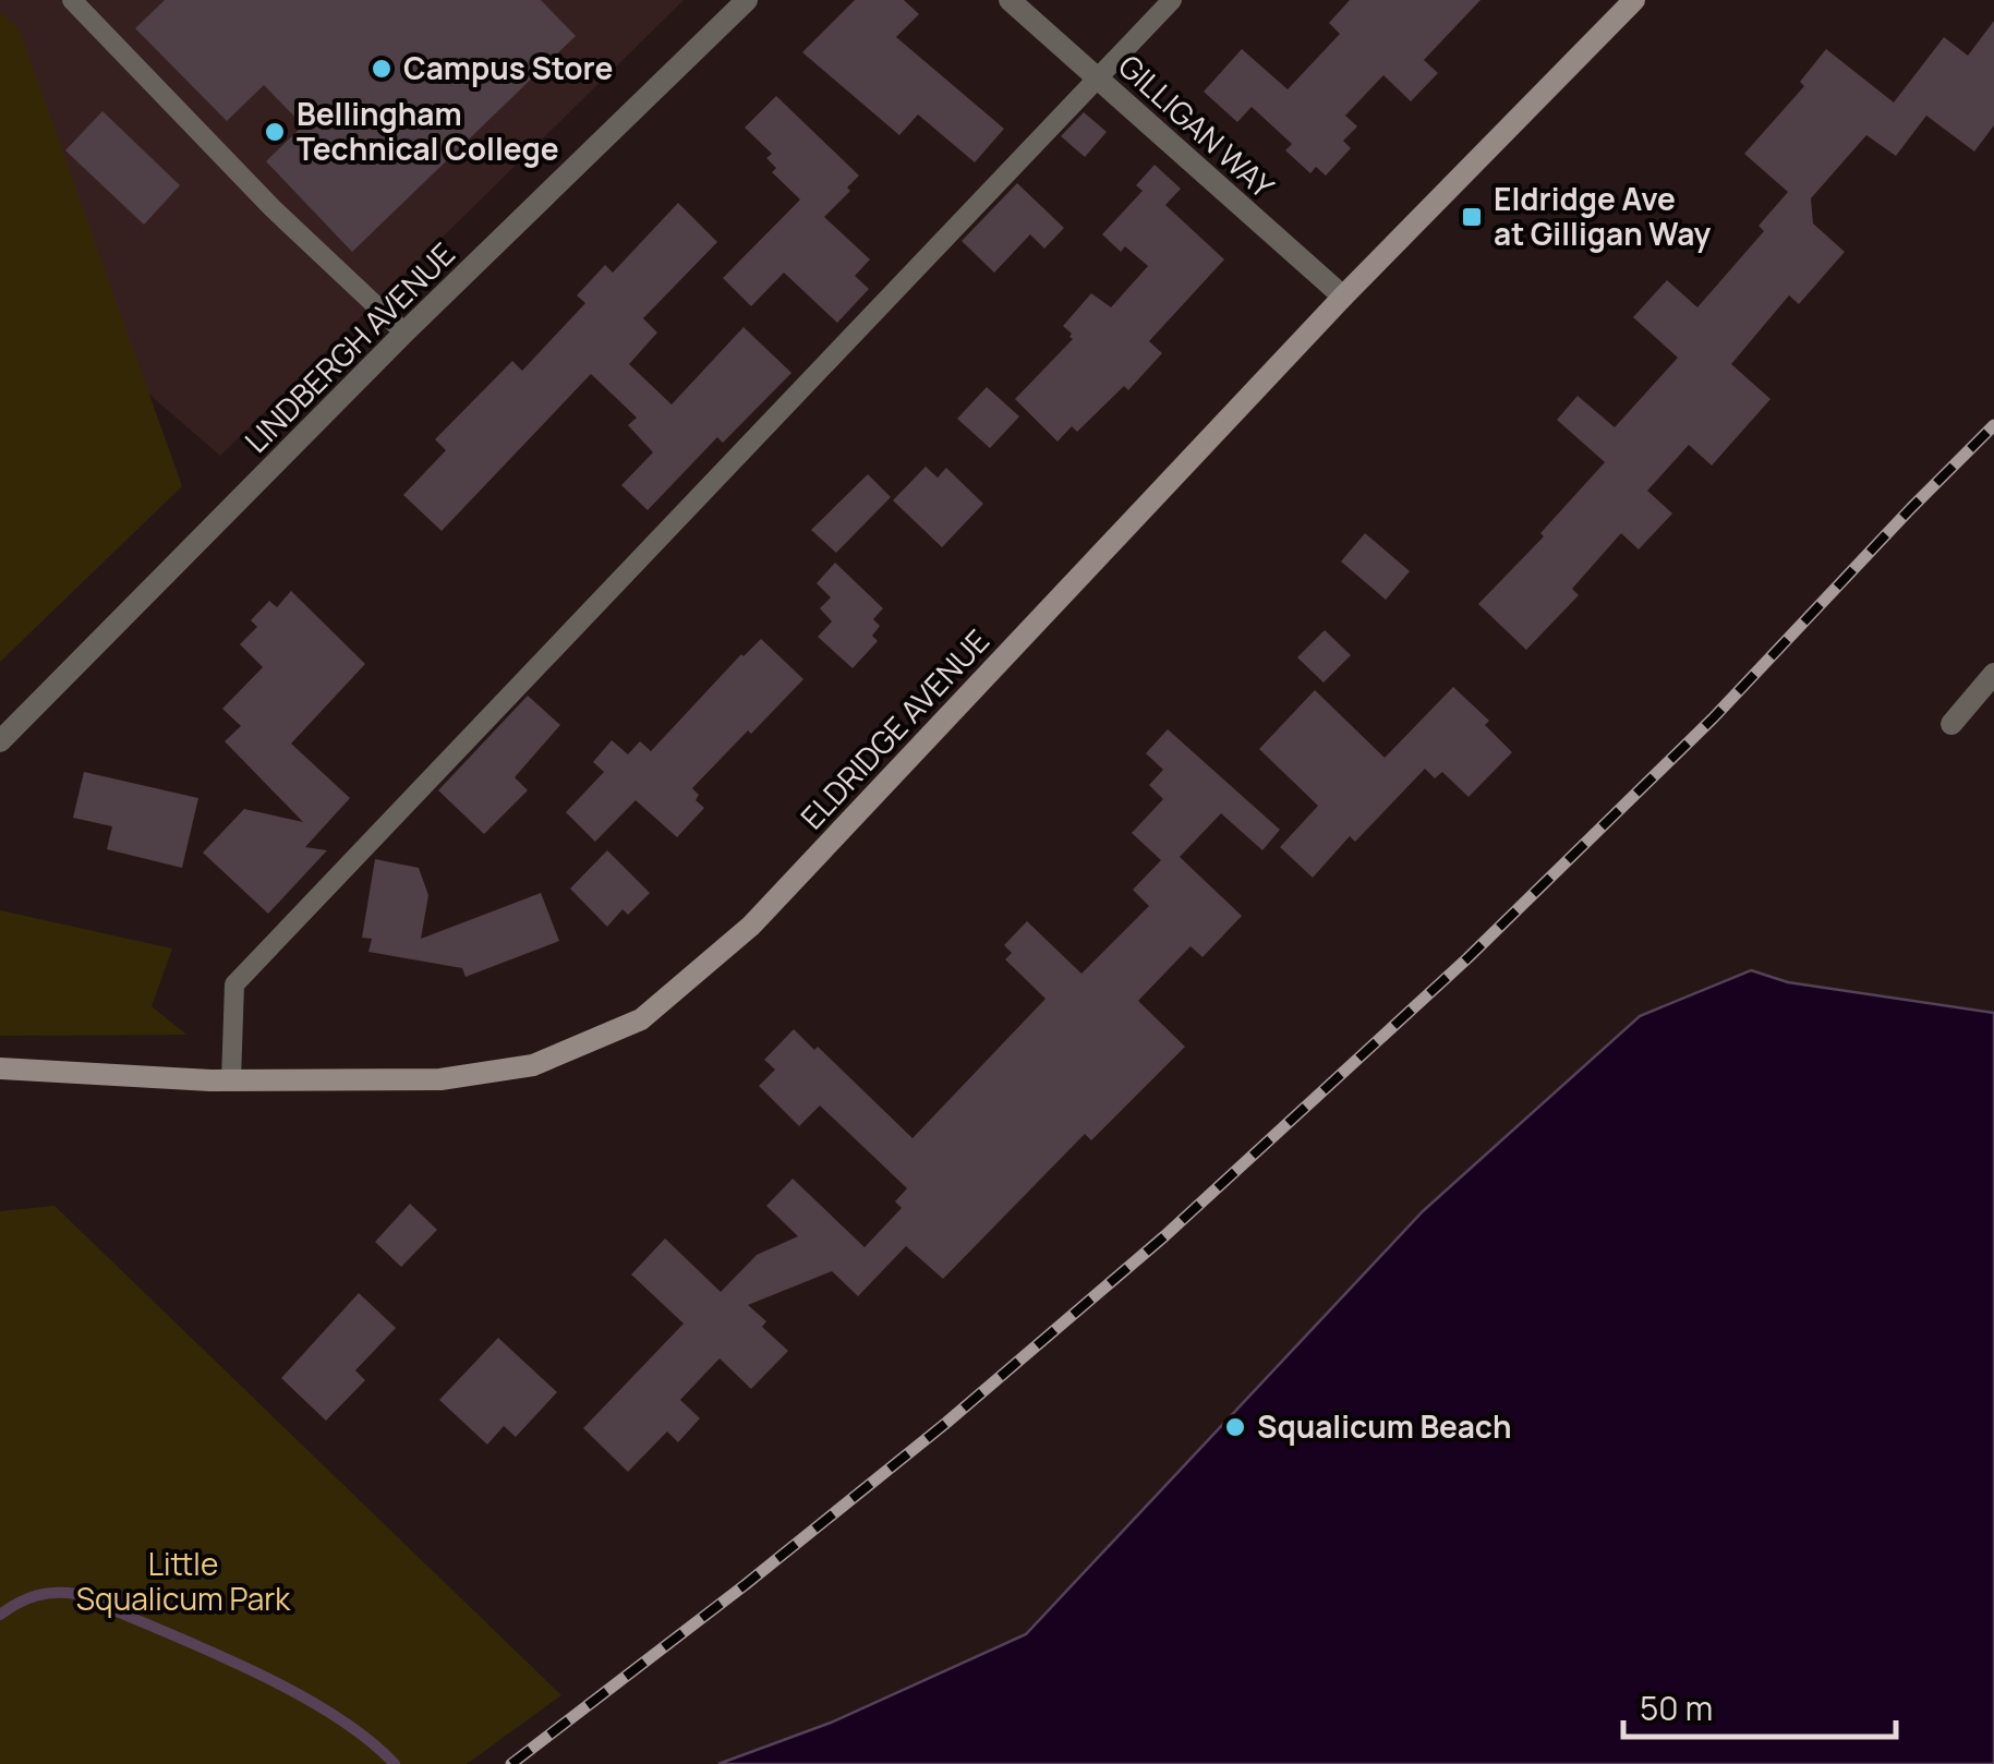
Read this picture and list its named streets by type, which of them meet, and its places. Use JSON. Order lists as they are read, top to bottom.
{
  "streets": {
    "main road": ["ELDRIDGE AVENUE"],
    "street": ["GILLIGAN WAY", "LINDBERGH AVENUE"]
  },
  "crossings": [
    ["GILLIGAN WAY", "ELDRIDGE AVENUE"]
  ],
  "parks": ["Little Squalicum Park"],
  "places": {
    "other": ["Campus Store", "Bellingham Technical College", "Squalicum Beach"],
    "transit": ["Eldridge Ave at Gilligan Way"]
  },
  "scale_bar": "50 m"
}
